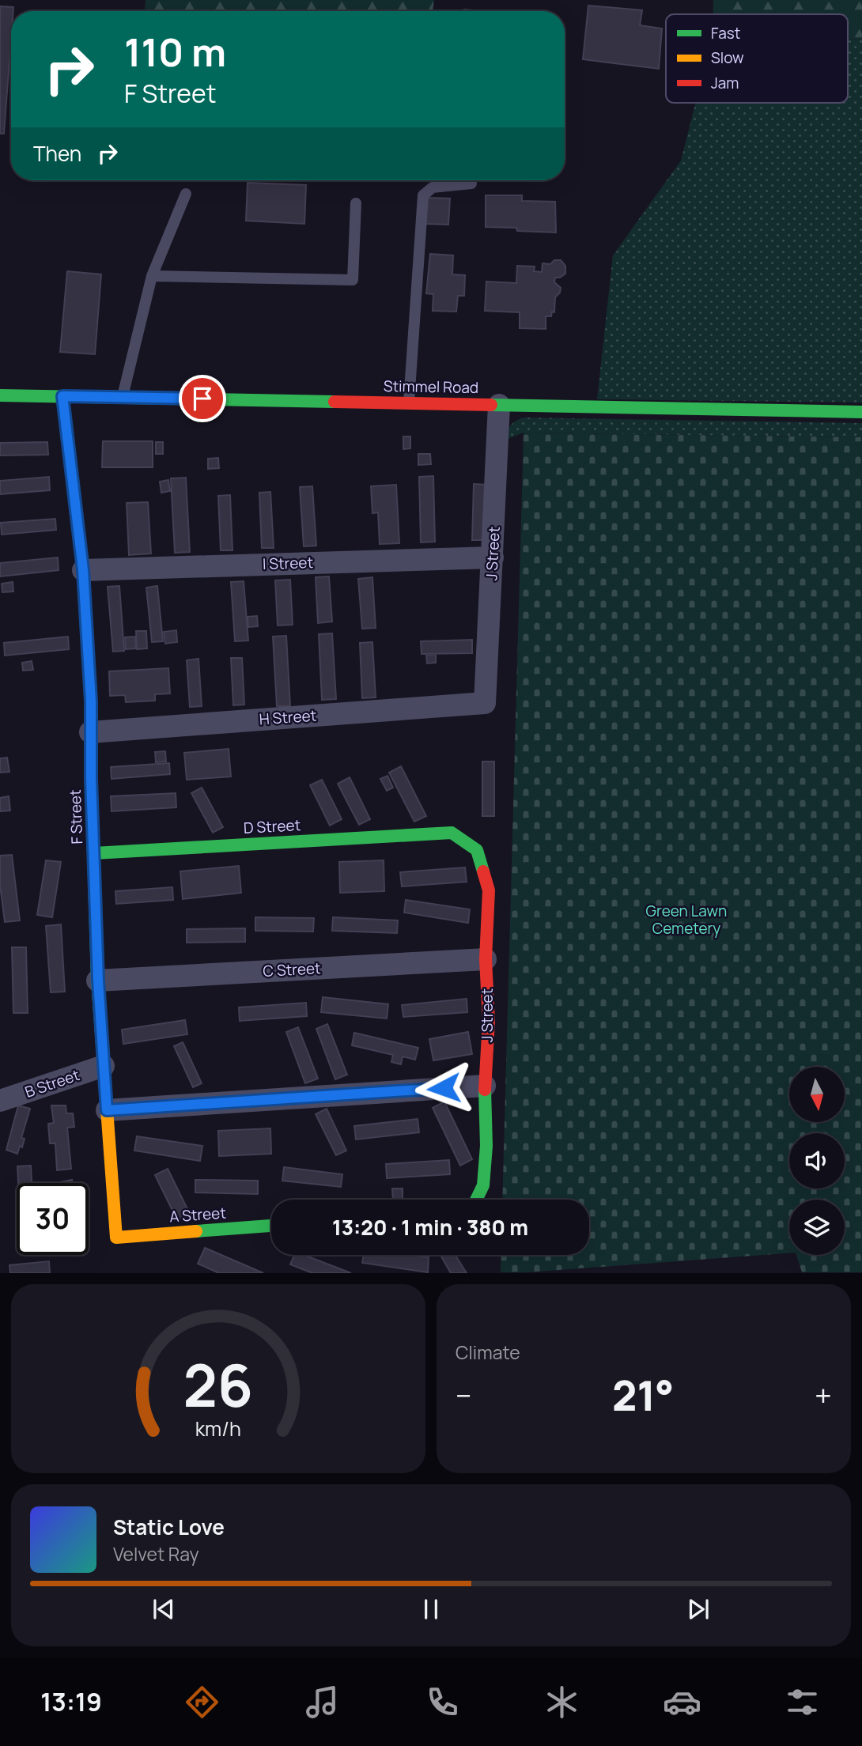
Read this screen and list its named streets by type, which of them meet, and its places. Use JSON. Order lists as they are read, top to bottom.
{
  "streets": {
    "street": [
      "Stimmel Road",
      "J Street",
      "I Street",
      "H Street",
      "F Street",
      "D Street",
      "C Street",
      "B Street",
      "A Street"
    ]
  },
  "crossings": [
    ["Stimmel Road", "J Street"],
    ["Stimmel Road", "F Street"],
    ["J Street", "I Street"],
    ["J Street", "H Street"],
    ["J Street", "D Street"],
    ["J Street", "C Street"],
    ["I Street", "F Street"],
    ["H Street", "F Street"],
    ["F Street", "D Street"],
    ["F Street", "C Street"],
    ["F Street", "B Street"],
    ["F Street", "A Street"]
  ],
  "parks": ["Green Lawn Cemetery"],
  "legend": ["Fast", "Slow", "Jam"],
  "north": "bottom",
  "page": {
    "turn": ["110 m", "F Street"],
    "then": "Then",
    "limit": "30",
    "trip": "13:20 · 1 min · 380 m",
    "tile": "Climate",
    "heat": ["−", "21°", "+"],
    "song": ["Static Love", "Velvet Ray"],
    "tabs": "13:19",
    "gauge": ["26", "km/h"]
  }
}
